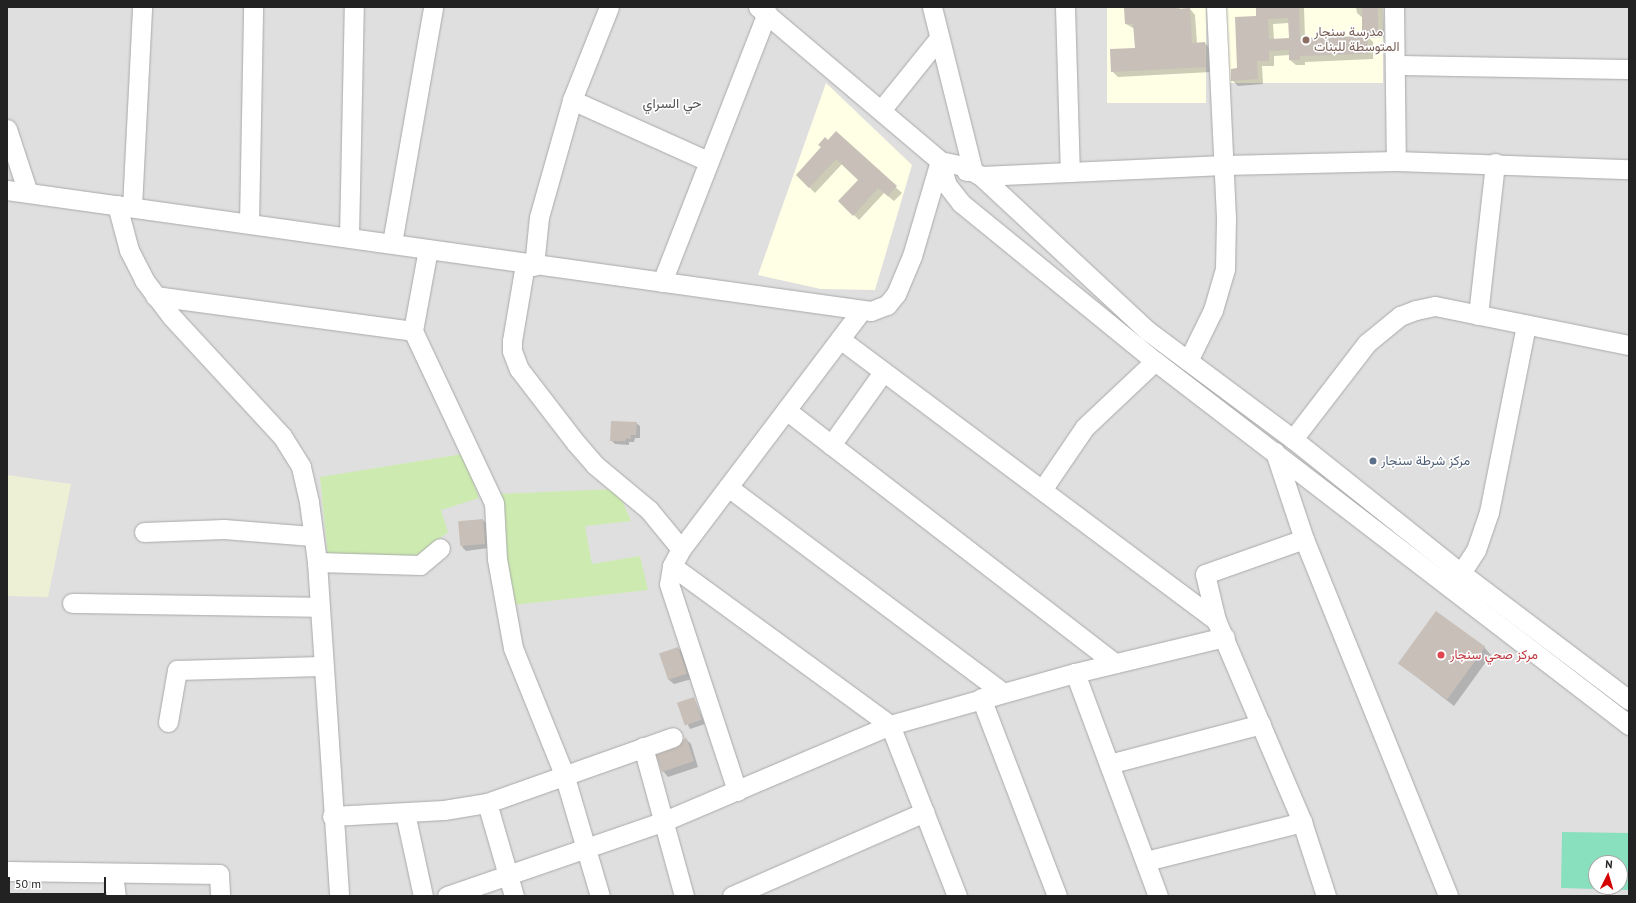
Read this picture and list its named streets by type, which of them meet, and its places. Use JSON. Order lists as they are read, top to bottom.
{
  "districts": ["حي السراي"],
  "places": ["مدرسة سنجار المتوسطة للبنات", "مركز شرطة سنجار", "مركز صحي سنجار"],
  "scale_bar": "50 m",
  "north": "top"
}
